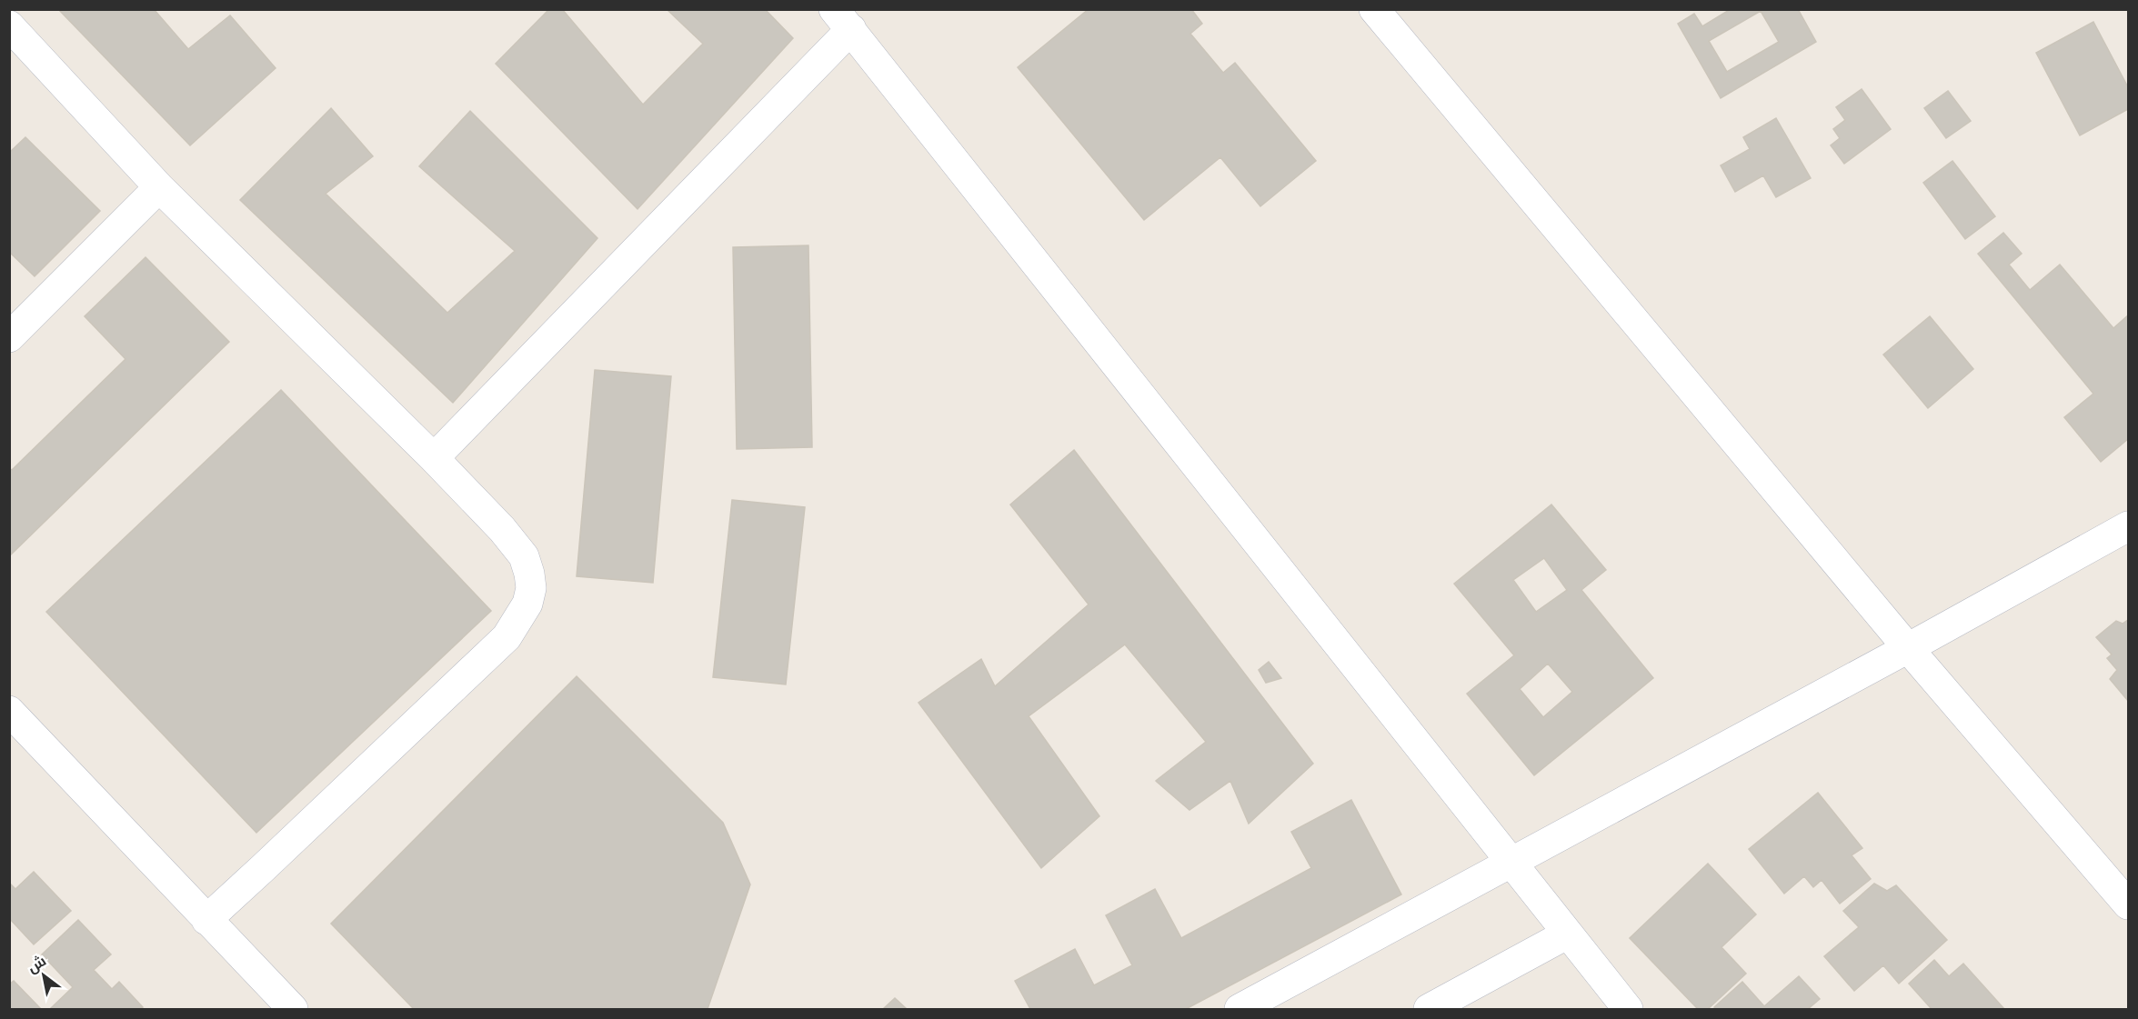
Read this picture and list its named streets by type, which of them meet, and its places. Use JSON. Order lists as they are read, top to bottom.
{
  "north": "top left"
}
